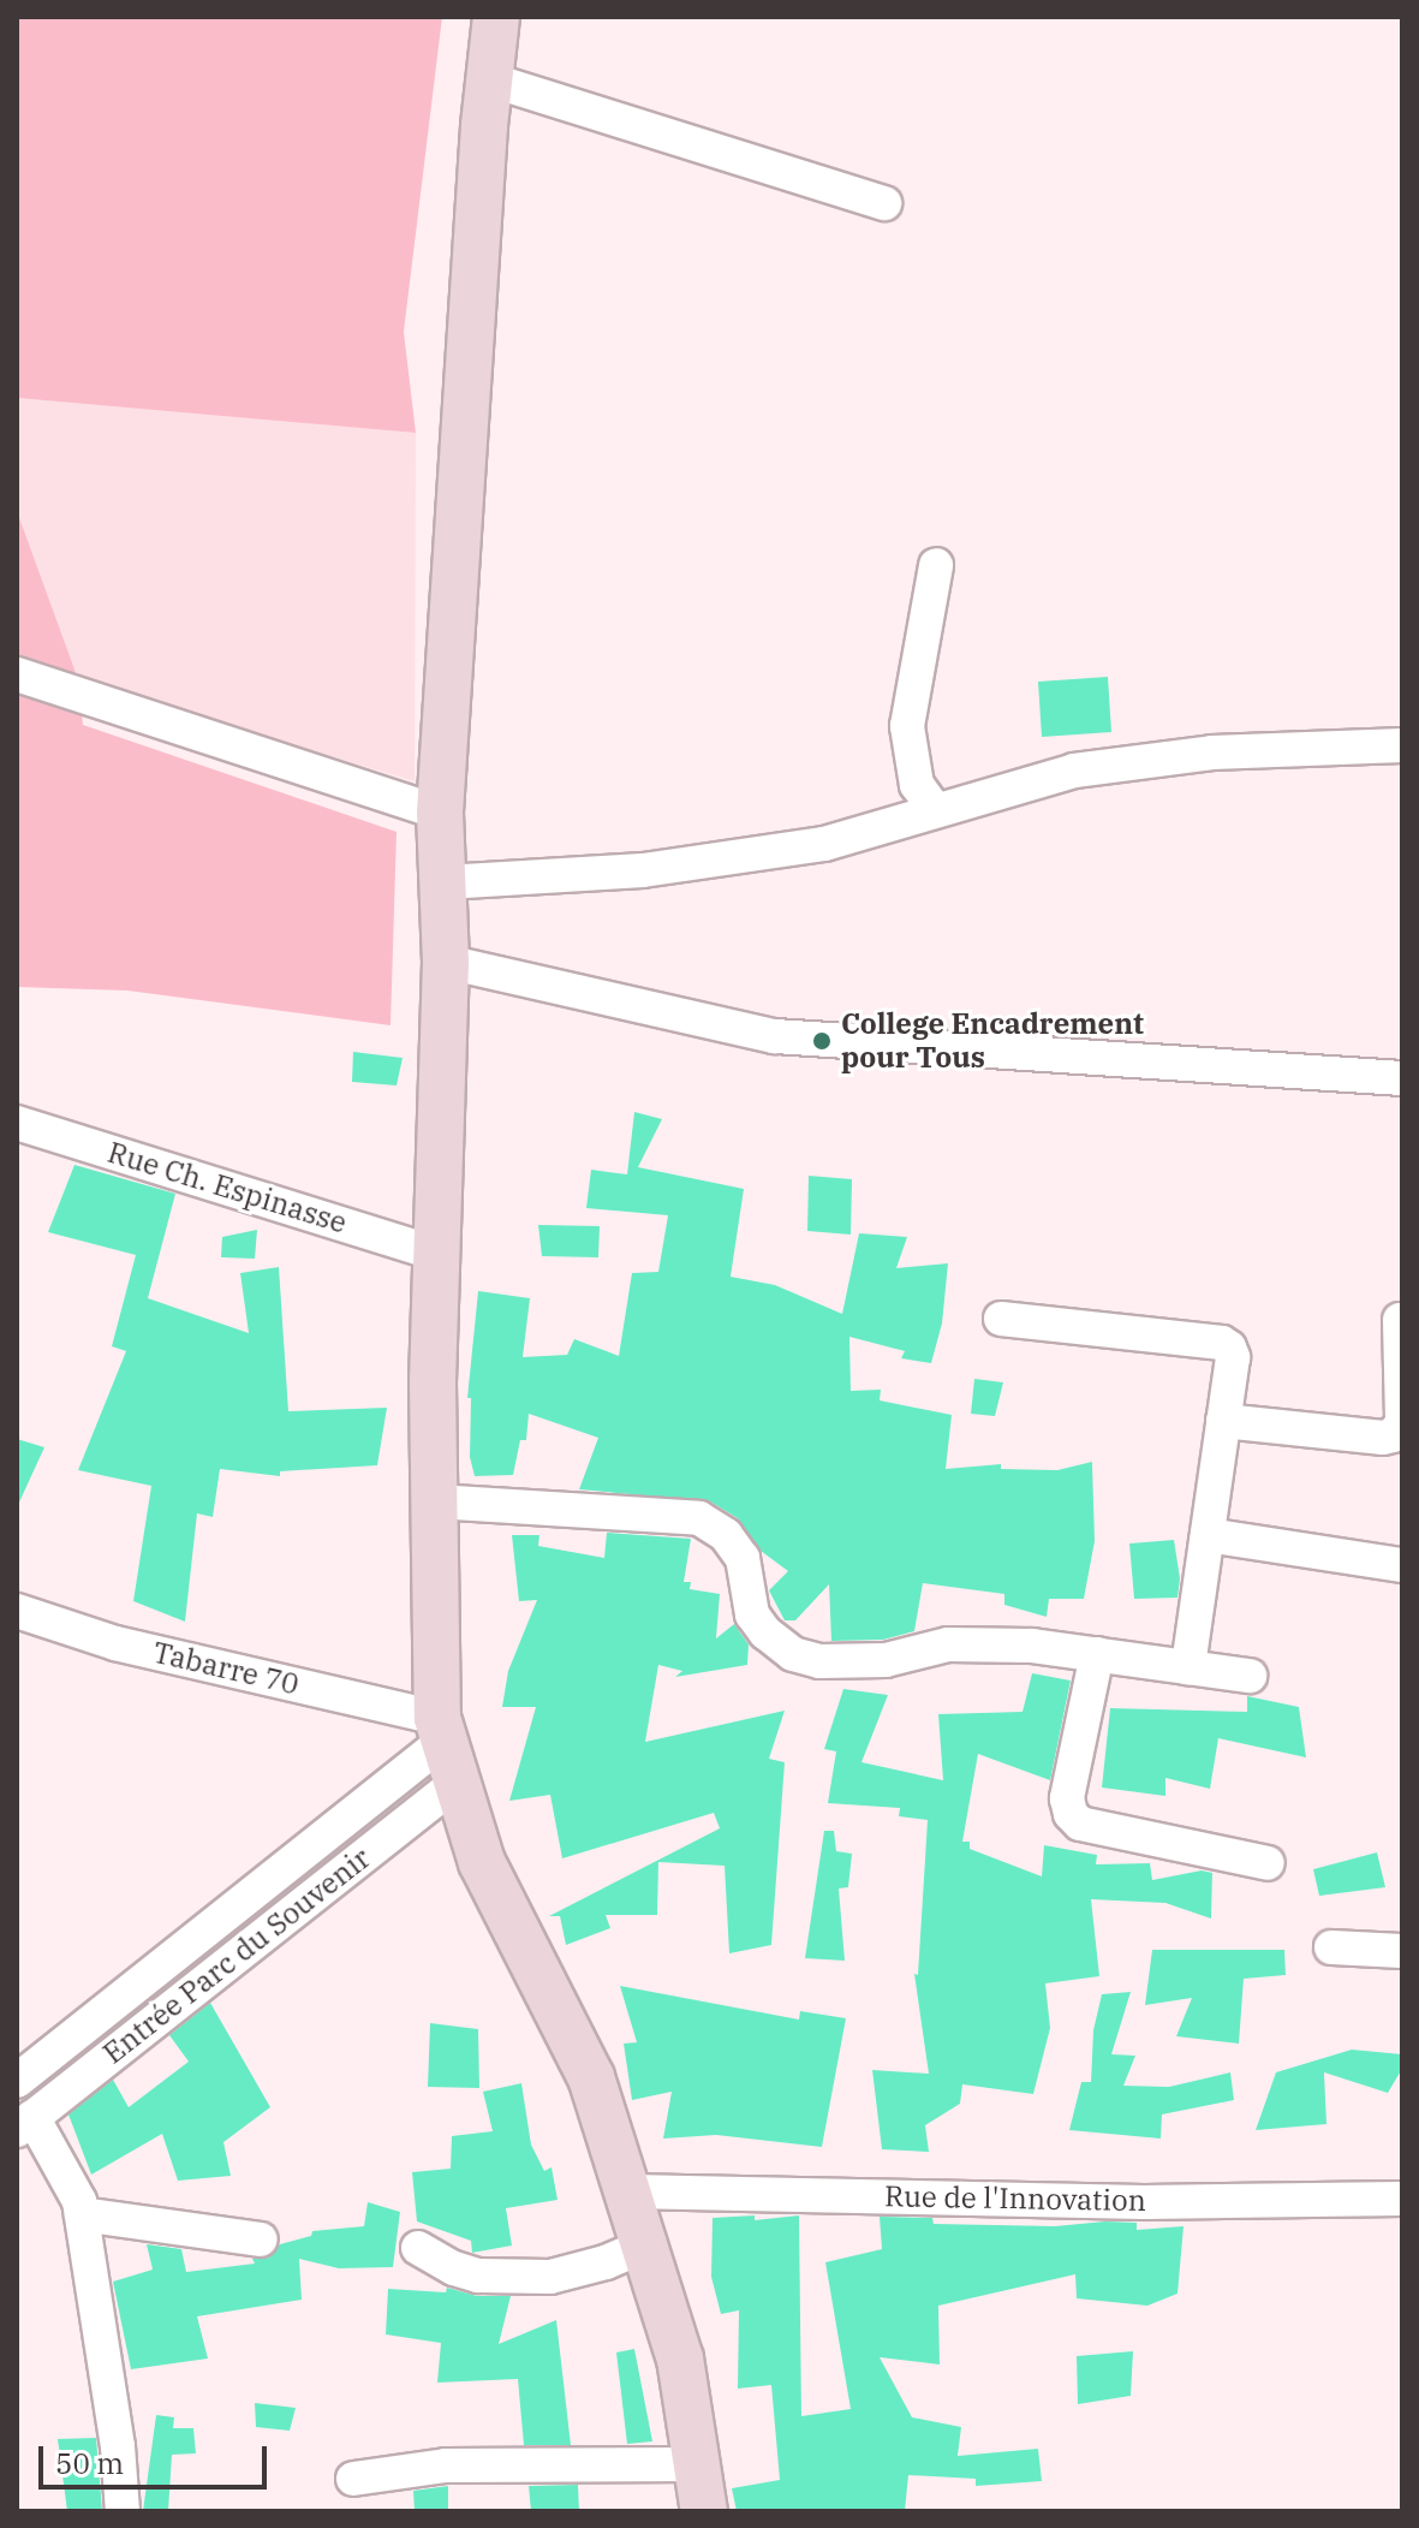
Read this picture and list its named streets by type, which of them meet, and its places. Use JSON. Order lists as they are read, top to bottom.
{
  "streets": {
    "street": [
      "Rue Ch. Espinasse",
      "Tabarre 70",
      "Entrée Parc du Souvenir",
      "Rue de l'Innovation"
    ]
  },
  "crossings": [
    ["Tabarre 70", "Entrée Parc du Souvenir"]
  ],
  "places": ["College Encadrement pour Tous"],
  "scale_bar": "50 m"
}
